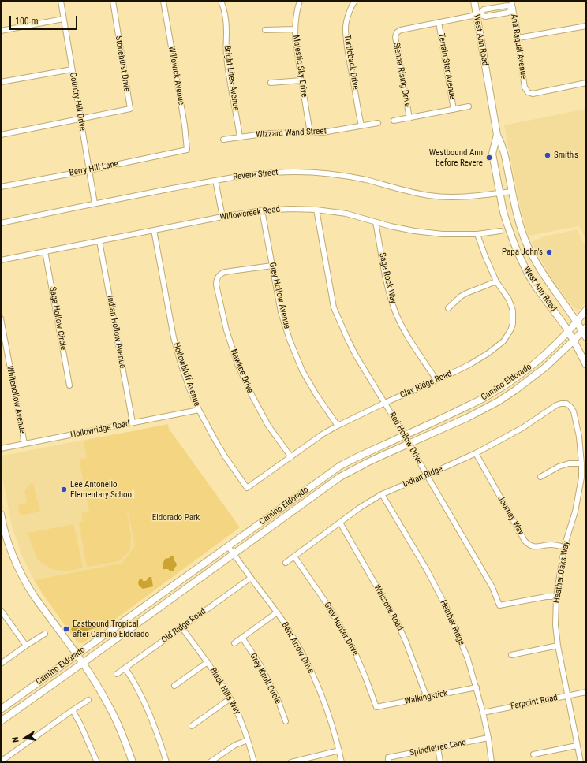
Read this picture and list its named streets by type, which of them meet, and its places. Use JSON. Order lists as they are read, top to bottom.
{
  "streets": {
    "main road": ["West Ann Road", "Camino Eldorado"],
    "street": [
      "Ana Raquel Avenue",
      "Turtleback Drive",
      "Stonehurst Drive",
      "Majestic Sky Drive",
      "Terrain Star Avenue",
      "Sienna Rising Drive",
      "Willowick Avenue",
      "Bright Lites Avenue",
      "Country Hill Drive",
      "Wizzard Wand Street",
      "Berry Hill Lane",
      "Revere Street",
      "Willowcreek Road",
      "Sage Rock Way",
      "Grey Hollow Avenue",
      "Sage Hollow Circle",
      "Indian Hollow Avenue",
      "Nawkee Drive",
      "Hollowbluff Avenue",
      "Clay Ridge Road",
      "Whitehollow Avenue",
      "Hollowridge Road",
      "Red Hollow Drive",
      "Indian Ridge",
      "Journey Way",
      "Heather Oaks Way",
      "Walstone Road",
      "Heather Ridge",
      "Old Ridge Road",
      "Grey Hunter Drive",
      "Bent Arrow Drive",
      "Grey Knoll Circle",
      "Black Hills Way",
      "Walkingstick",
      "Farpoint Road",
      "Spindletree Lane"
    ]
  },
  "crossings": [
    ["West Ann Road", "Revere Street"],
    ["West Ann Road", "Camino Eldorado"],
    ["Turtleback Drive", "Wizzard Wand Street"],
    ["Stonehurst Drive", "Country Hill Drive"],
    ["Majestic Sky Drive", "Wizzard Wand Street"],
    ["Terrain Star Avenue", "Sienna Rising Drive"],
    ["Willowick Avenue", "Berry Hill Lane"],
    ["Bright Lites Avenue", "Wizzard Wand Street"],
    ["Country Hill Drive", "Berry Hill Lane"],
    ["Country Hill Drive", "Revere Street"],
    ["Willowcreek Road", "Sage Rock Way"],
    ["Willowcreek Road", "Grey Hollow Avenue"],
    ["Willowcreek Road", "Sage Hollow Circle"],
    ["Willowcreek Road", "Indian Hollow Avenue"],
    ["Willowcreek Road", "Hollowbluff Avenue"],
    ["Willowcreek Road", "Clay Ridge Road"],
    ["Willowcreek Road", "Red Hollow Drive"],
    ["Sage Rock Way", "Clay Ridge Road"],
    ["Grey Hollow Avenue", "Nawkee Drive"],
    ["Grey Hollow Avenue", "Clay Ridge Road"],
    ["Indian Hollow Avenue", "Hollowridge Road"],
    ["Nawkee Drive", "Clay Ridge Road"],
    ["Hollowbluff Avenue", "Clay Ridge Road"],
    ["Hollowbluff Avenue", "Hollowridge Road"],
    ["Camino Eldorado", "Red Hollow Drive"],
    ["Camino Eldorado", "Bent Arrow Drive"],
    ["Clay Ridge Road", "Red Hollow Drive"],
    ["Whitehollow Avenue", "Hollowridge Road"],
    ["Red Hollow Drive", "Indian Ridge"],
    ["Red Hollow Drive", "Heather Oaks Way"],
    ["Indian Ridge", "Journey Way"],
    ["Indian Ridge", "Heather Oaks Way"],
    ["Indian Ridge", "Walstone Road"],
    ["Indian Ridge", "Heather Ridge"],
    ["Indian Ridge", "Grey Hunter Drive"],
    ["Journey Way", "Heather Oaks Way"],
    ["Heather Oaks Way", "Farpoint Road"],
    ["Walstone Road", "Walkingstick"],
    ["Heather Ridge", "Walkingstick"],
    ["Heather Ridge", "Farpoint Road"],
    ["Heather Ridge", "Spindletree Lane"],
    ["Old Ridge Road", "Bent Arrow Drive"],
    ["Old Ridge Road", "Black Hills Way"],
    ["Grey Hunter Drive", "Walkingstick"]
  ],
  "parks": ["Eldorado Park"],
  "places": [
    "Smith's",
    "Westbound Ann before Revere",
    "Papa John's",
    "Lee Antonello Elementary School",
    "Eastbound Tropical after Camino Eldorado"
  ],
  "scale_bar": "100 m",
  "north": "left"
}
